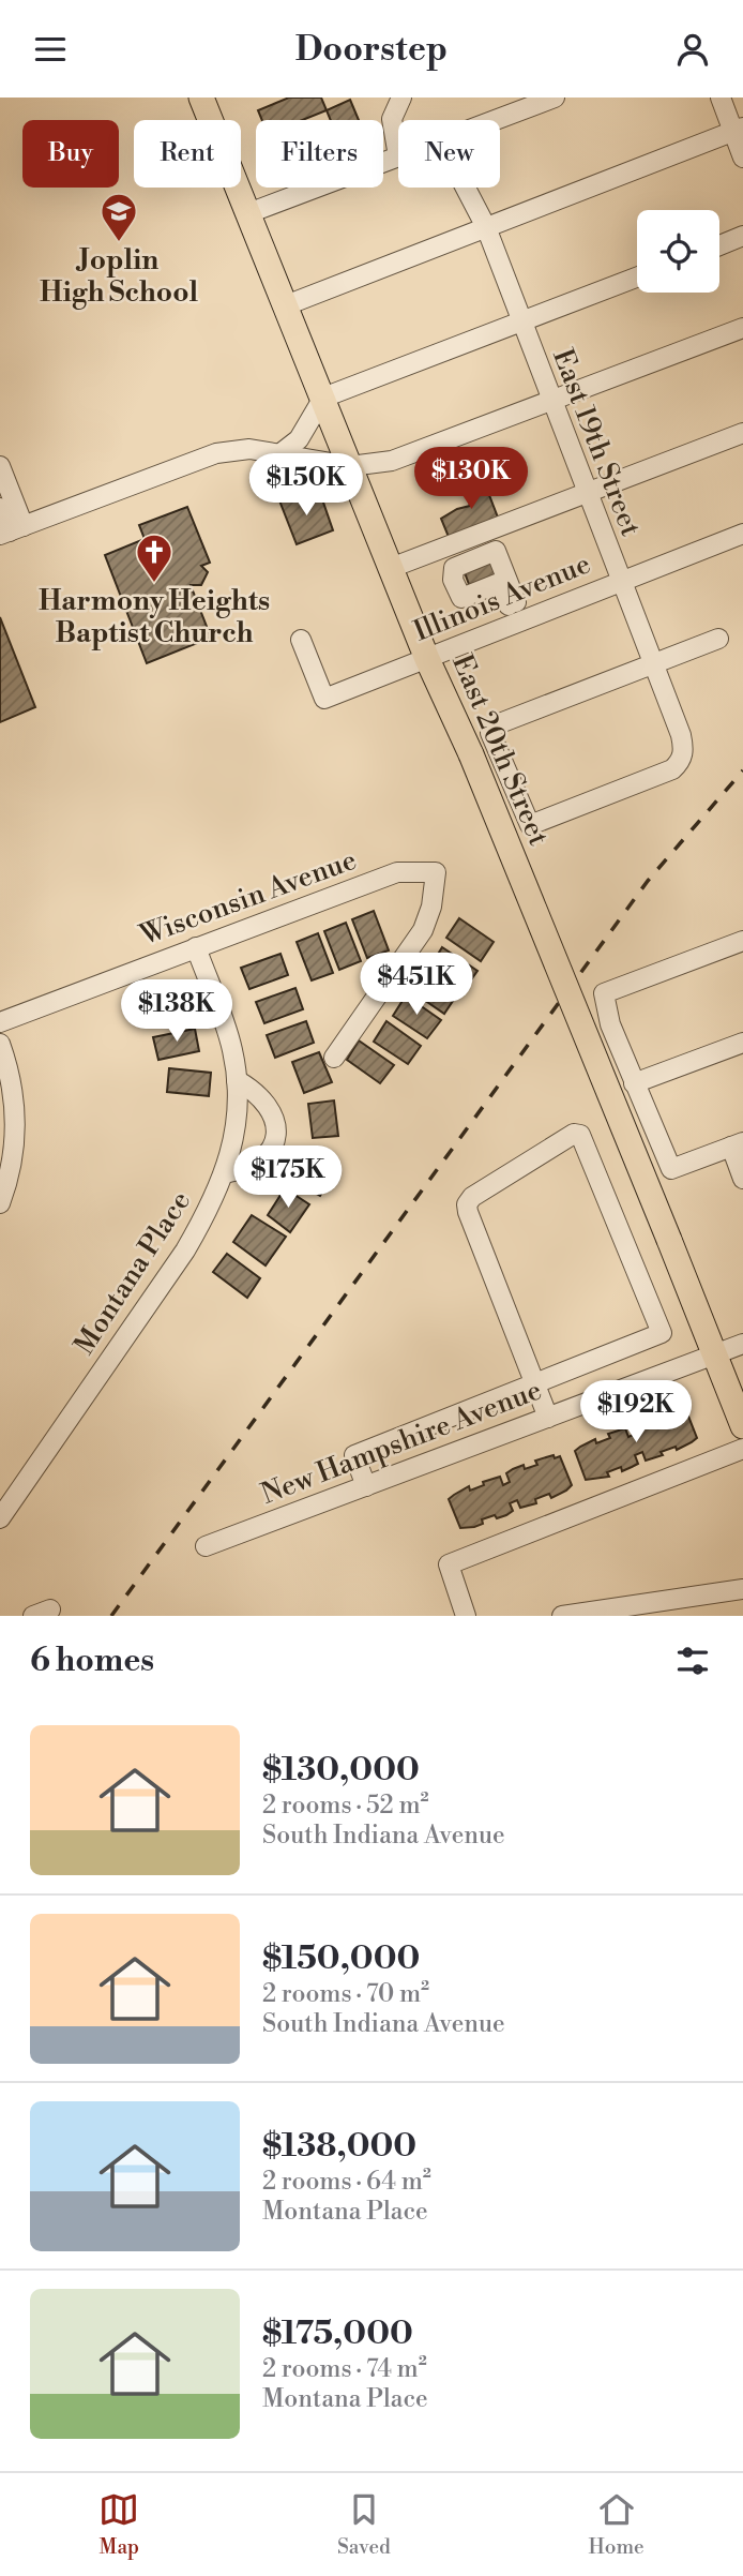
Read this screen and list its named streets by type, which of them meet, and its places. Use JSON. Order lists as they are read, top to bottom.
{
  "streets": {
    "main road": ["East 20th Street"],
    "street": [
      "East 19th Street",
      "Illinois Avenue",
      "Wisconsin Avenue",
      "Montana Place",
      "New Hampshire Avenue"
    ]
  },
  "crossings": [
    ["East 19th Street", "Illinois Avenue"],
    ["Illinois Avenue", "East 20th Street"],
    ["East 20th Street", "New Hampshire Avenue"],
    ["Wisconsin Avenue", "Montana Place"]
  ],
  "places": {
    "school or university": ["Joplin High School"],
    "church": ["Harmony Heights Baptist Church"]
  },
  "page": {
    "header": "Doorstep",
    "chip": [
      "Buy",
      "Rent",
      "Filters",
      "New"
    ],
    "price": [
      "$130K",
      "$150K",
      "$451K",
      "$138K",
      "$175K",
      "$192K"
    ],
    "heading": "6 homes",
    "list": [
      {
        "name": "$130,000",
        "note": "2 rooms · 52 m² · South Indiana Avenue"
      },
      {
        "name": "$150,000",
        "note": "2 rooms · 70 m² · South Indiana Avenue"
      },
      {
        "name": "$138,000",
        "note": "2 rooms · 64 m² · Montana Place"
      },
      {
        "name": "$175,000",
        "note": "2 rooms · 74 m² · Montana Place"
      }
    ],
    "tabs": ["Map", "Saved", "Home"]
  }
}
